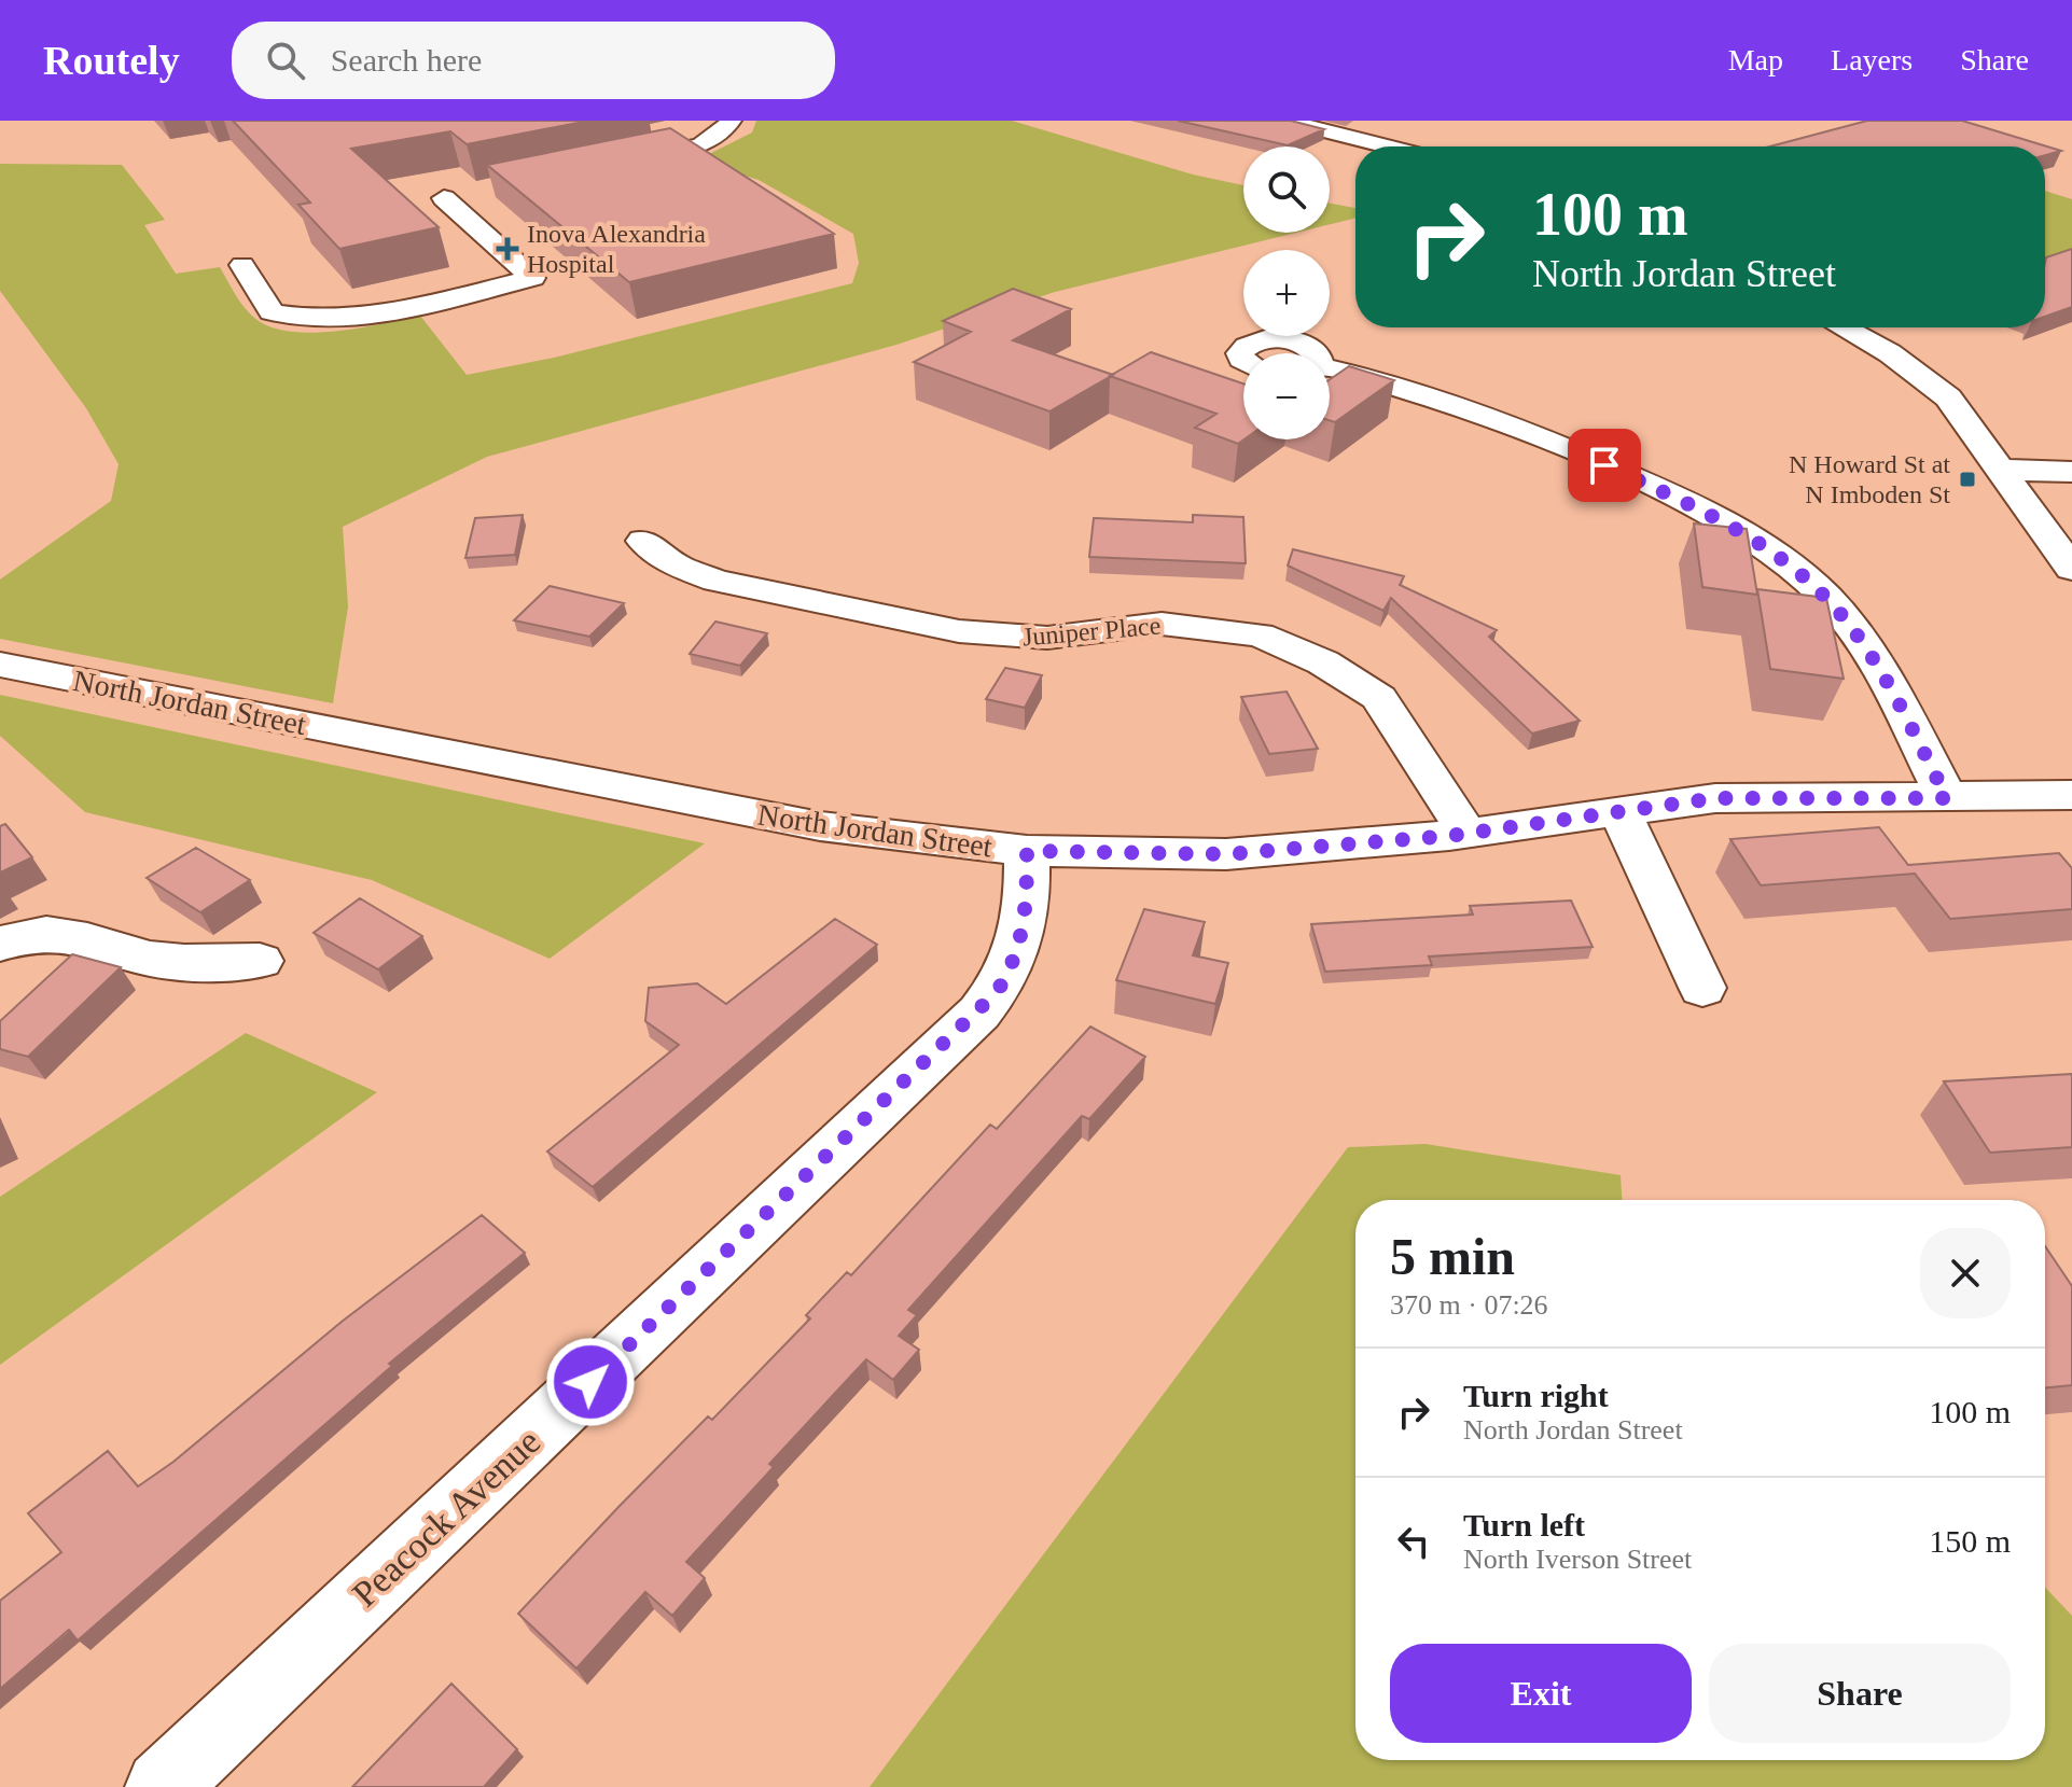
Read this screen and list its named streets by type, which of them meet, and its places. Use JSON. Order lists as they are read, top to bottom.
{
  "streets": {
    "street": ["Juniper Place", "North Jordan Street", "Peacock Avenue"]
  },
  "crossings": [
    ["Juniper Place", "North Jordan Street"],
    ["North Jordan Street", "Peacock Avenue"]
  ],
  "places": {
    "health": ["Inova Alexandria Hospital"],
    "transit": ["N Howard St at N Imboden St"]
  },
  "page": {
    "header": "Routely",
    "search": "Search here",
    "nav": ["Map", "Layers", "Share"],
    "map_buttons": ["+", "−"],
    "turn": ["100 m", "North Jordan Street"],
    "heading": ["5 min", "370 m · 07:26"],
    "list": [
      {
        "name": "Turn right",
        "note": "North Jordan Street",
        "value": "100 m"
      },
      {
        "name": "Turn left",
        "note": "North Iverson Street",
        "value": "150 m"
      }
    ],
    "buttons": ["Exit", "Share"]
  }
}
